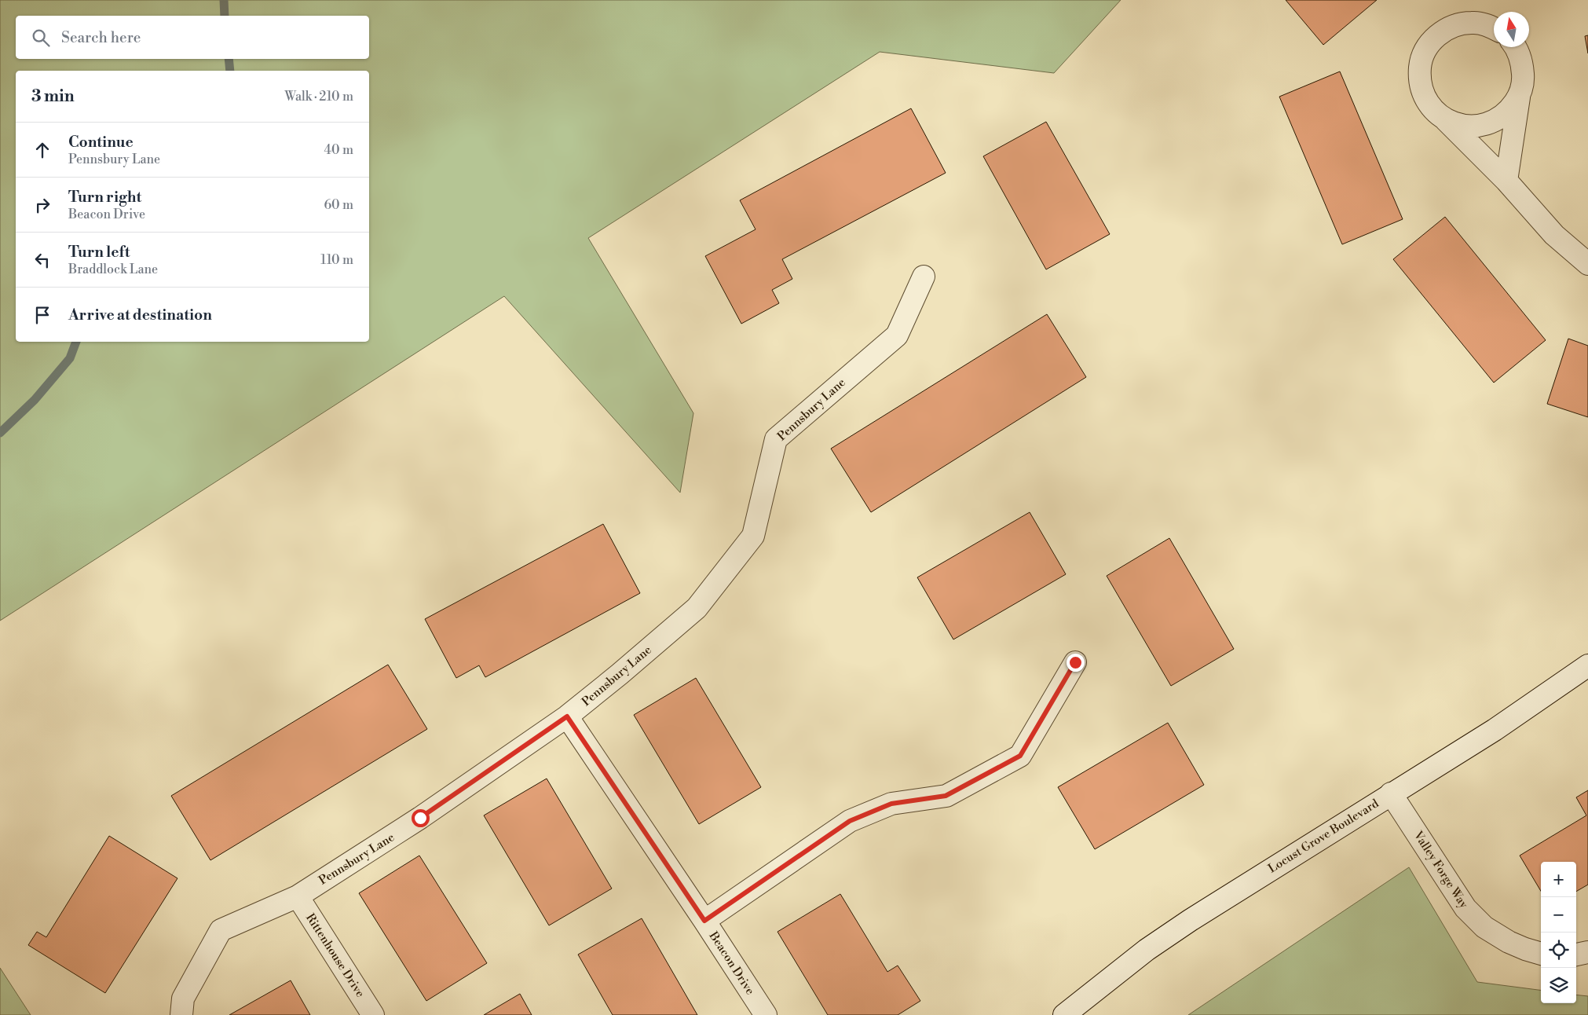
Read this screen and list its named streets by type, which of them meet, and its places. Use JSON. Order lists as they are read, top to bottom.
{
  "streets": {
    "street": [
      "Pennsbury Lane",
      "Locust Grove Boulevard",
      "Valley Forge Way",
      "Rittenhouse Drive",
      "Beacon Drive"
    ]
  },
  "crossings": [
    ["Pennsbury Lane", "Rittenhouse Drive"],
    ["Pennsbury Lane", "Beacon Drive"],
    ["Locust Grove Boulevard", "Valley Forge Way"]
  ],
  "north": "top",
  "page": {
    "search": "Search here",
    "heading": ["3 min", "Walk · 210 m"],
    "list": [
      ["Continue", "Pennsbury Lane", "40 m"],
      ["Turn right", "Beacon Drive", "60 m"],
      ["Turn left", "Braddlock Lane", "110 m"],
      "Arrive at destination"
    ],
    "map_buttons": ["+", "−"]
  }
}
